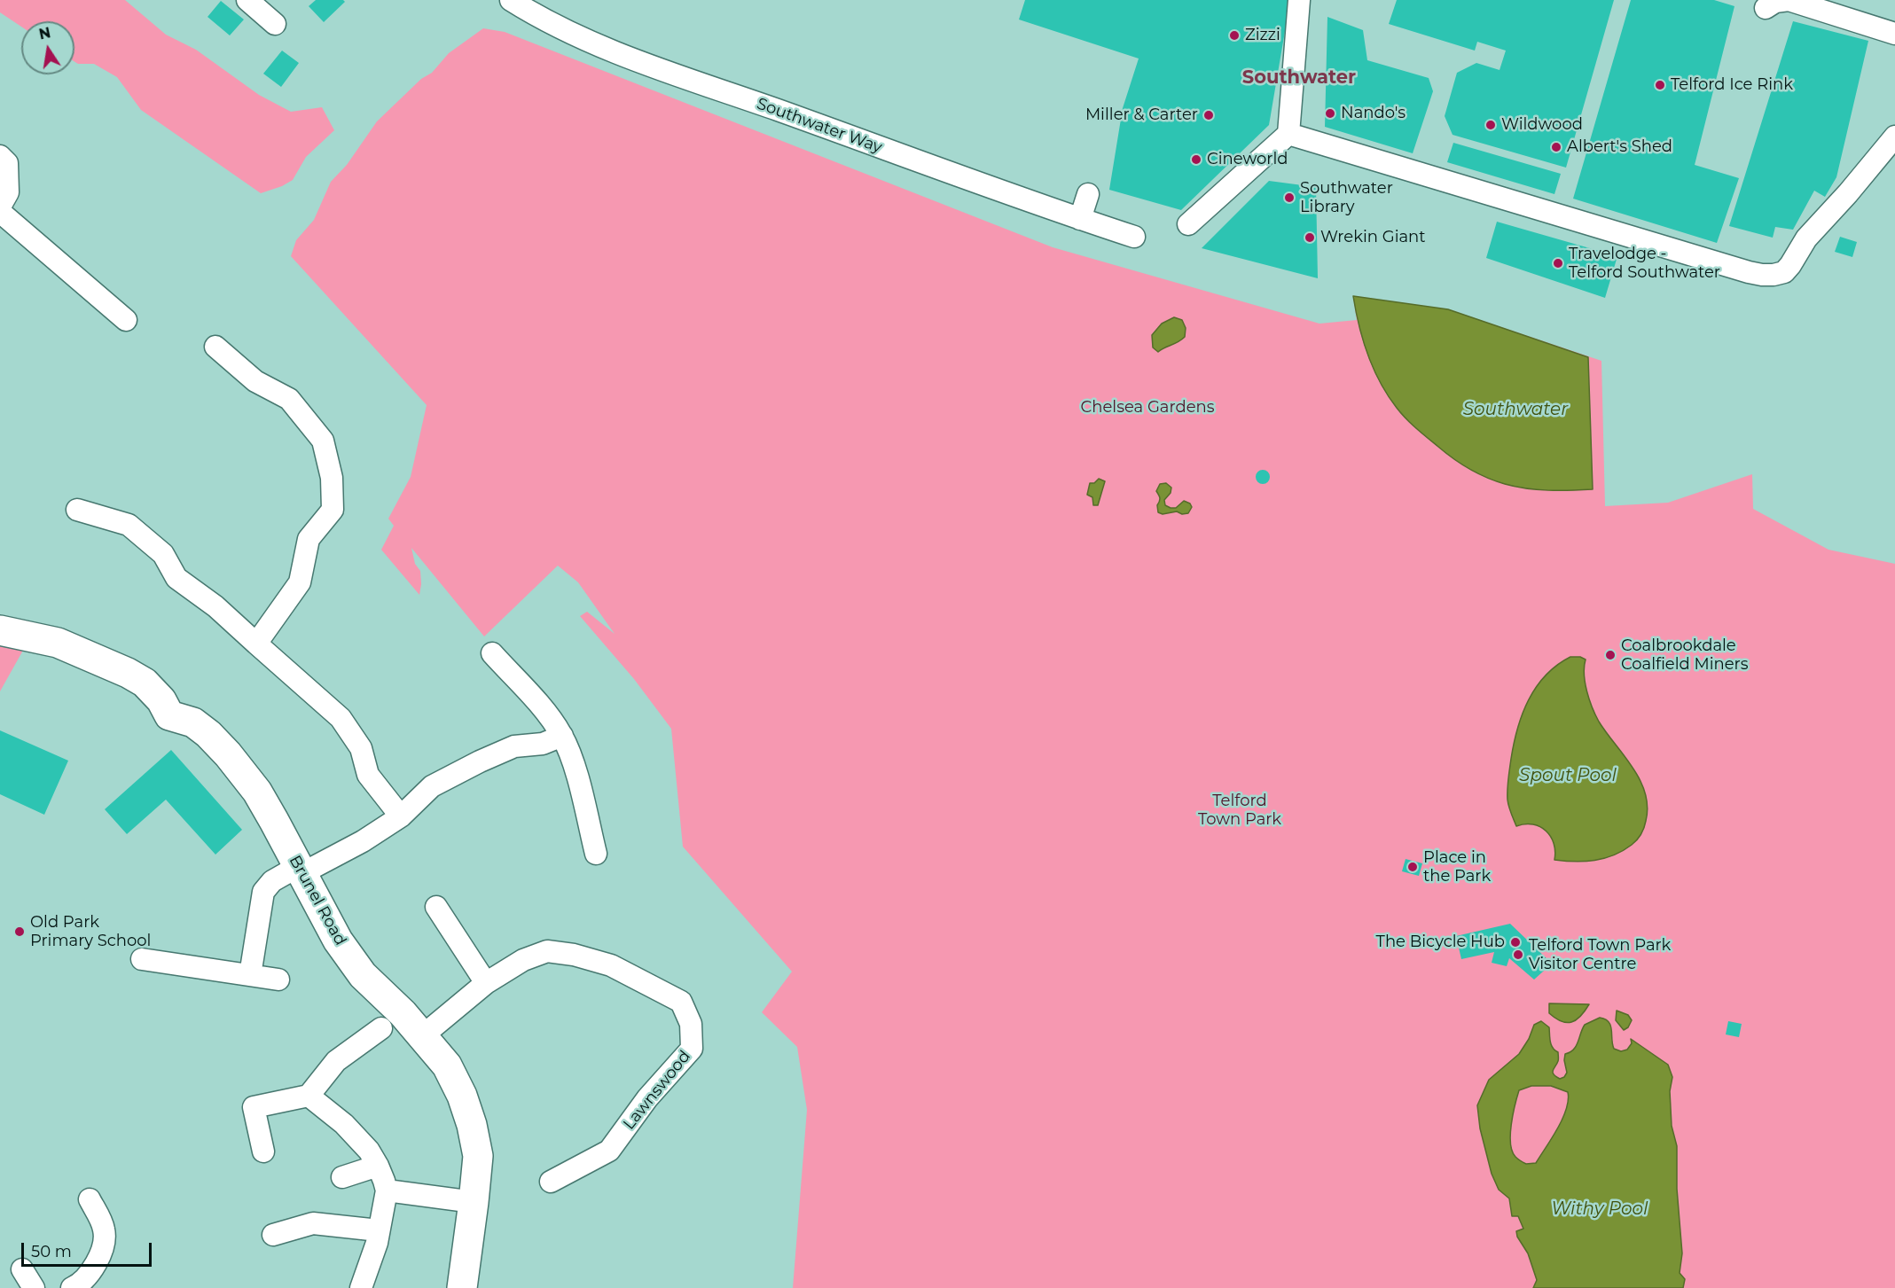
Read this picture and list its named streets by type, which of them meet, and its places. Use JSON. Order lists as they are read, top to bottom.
{
  "streets": {
    "street": ["Southwater Way", "Brunel Road", "Lawnswood"]
  },
  "crossings": [
    ["Brunel Road", "Lawnswood"]
  ],
  "districts": ["Southwater"],
  "water": ["Southwater", "Spout Pool", "Withy Pool"],
  "parks": ["Chelsea Gardens", "Telford Town Park"],
  "places": [
    "Zizzi",
    "Telford Ice Rink",
    "Nando's",
    "Miller & Carter",
    "Wildwood",
    "Albert's Shed",
    "Cineworld",
    "Southwater Library",
    "Wrekin Giant",
    "Travelodge - Telford Southwater",
    "Coalbrookdale Coalfield Miners",
    "Place in the Park",
    "Old Park Primary School",
    "The Bicycle Hub",
    "Telford Town Park Visitor Centre"
  ],
  "scale_bar": "50 m",
  "north": "top"
}
